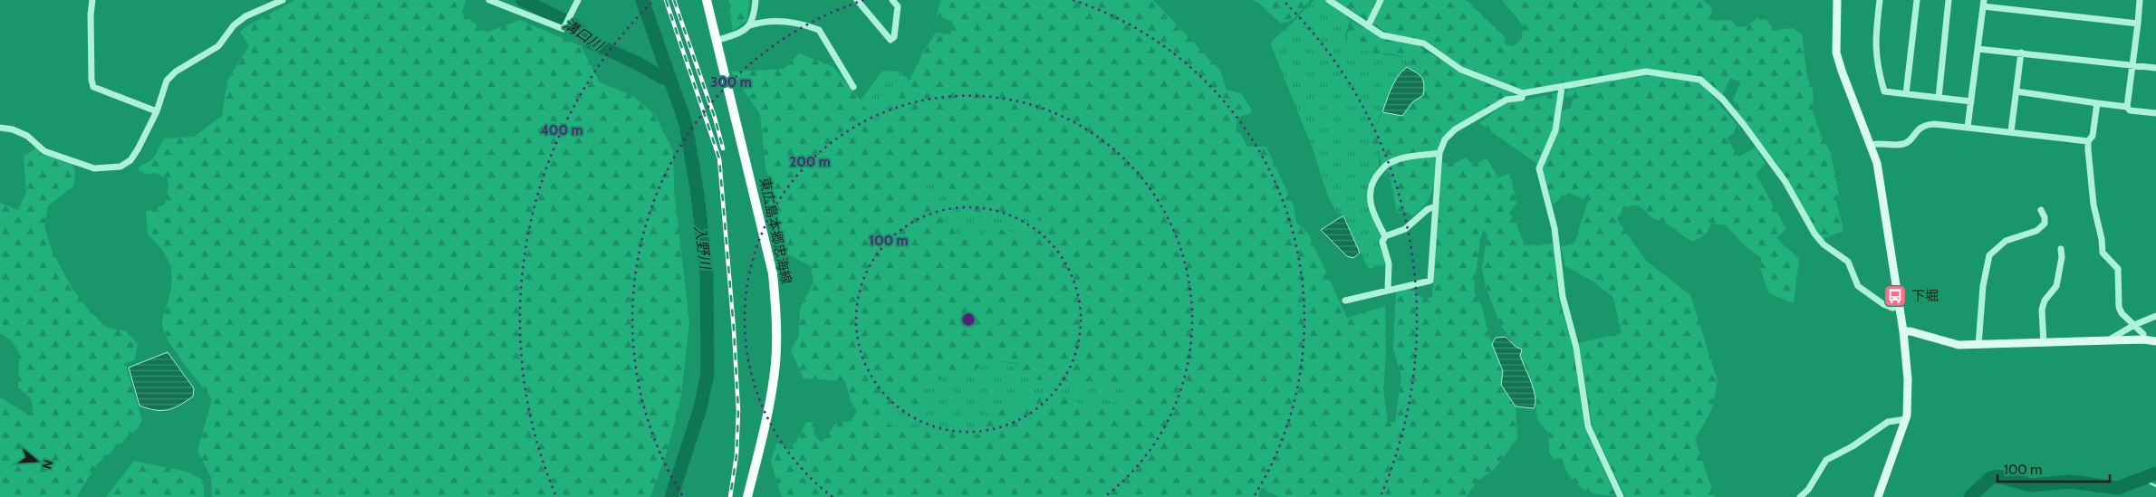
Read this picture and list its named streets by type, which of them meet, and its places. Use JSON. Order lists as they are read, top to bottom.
{
  "streets": {
    "main road": ["東広島本郷忠海線"]
  },
  "water": ["溝口川", "入野川"],
  "places": {
    "bus stop": ["下堀"]
  },
  "scale_bar": "100 m",
  "north": "right",
  "rings": [
    "300 m",
    "400 m",
    "200 m",
    "100 m"
  ]
}
